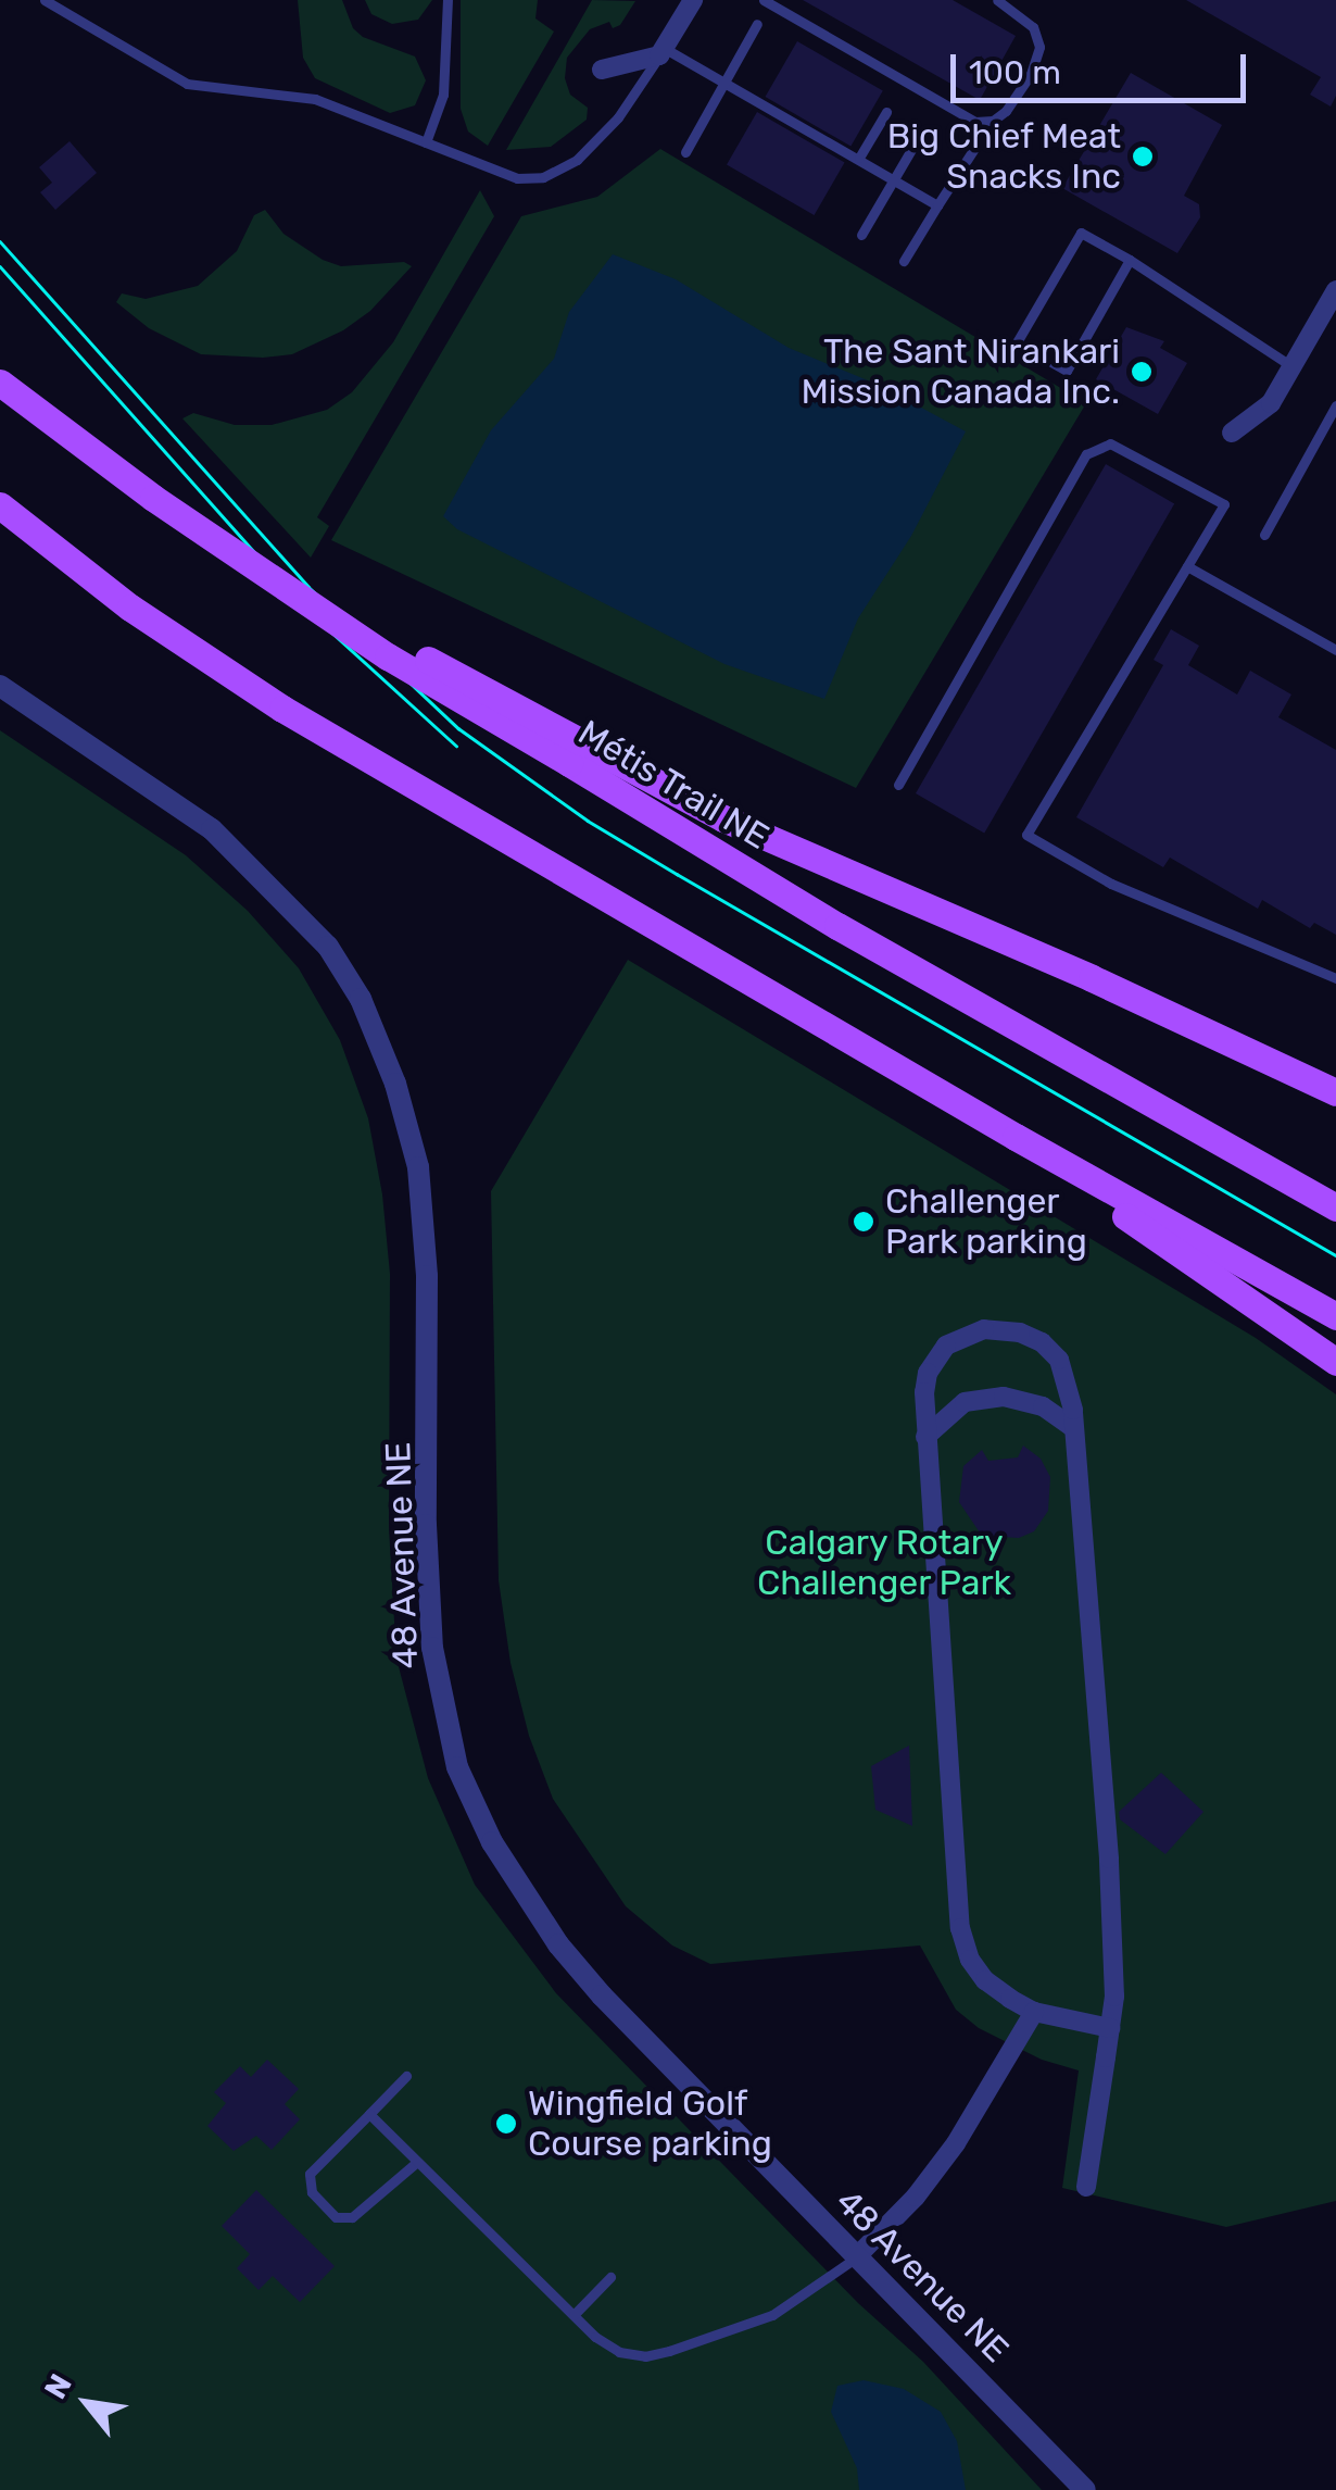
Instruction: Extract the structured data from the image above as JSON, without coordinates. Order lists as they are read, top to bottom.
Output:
{
  "streets": {
    "main road": ["Métis Trail NE"],
    "street": ["48 Avenue NE"]
  },
  "parks": ["Calgary Rotary Challenger Park"],
  "places": [
    "Big Chief Meat Snacks Inc",
    "The Sant Nirankari Mission Canada Inc.",
    "Challenger Park parking",
    "Wingfield Golf Course parking"
  ],
  "scale_bar": "100 m",
  "north": "top left"
}
